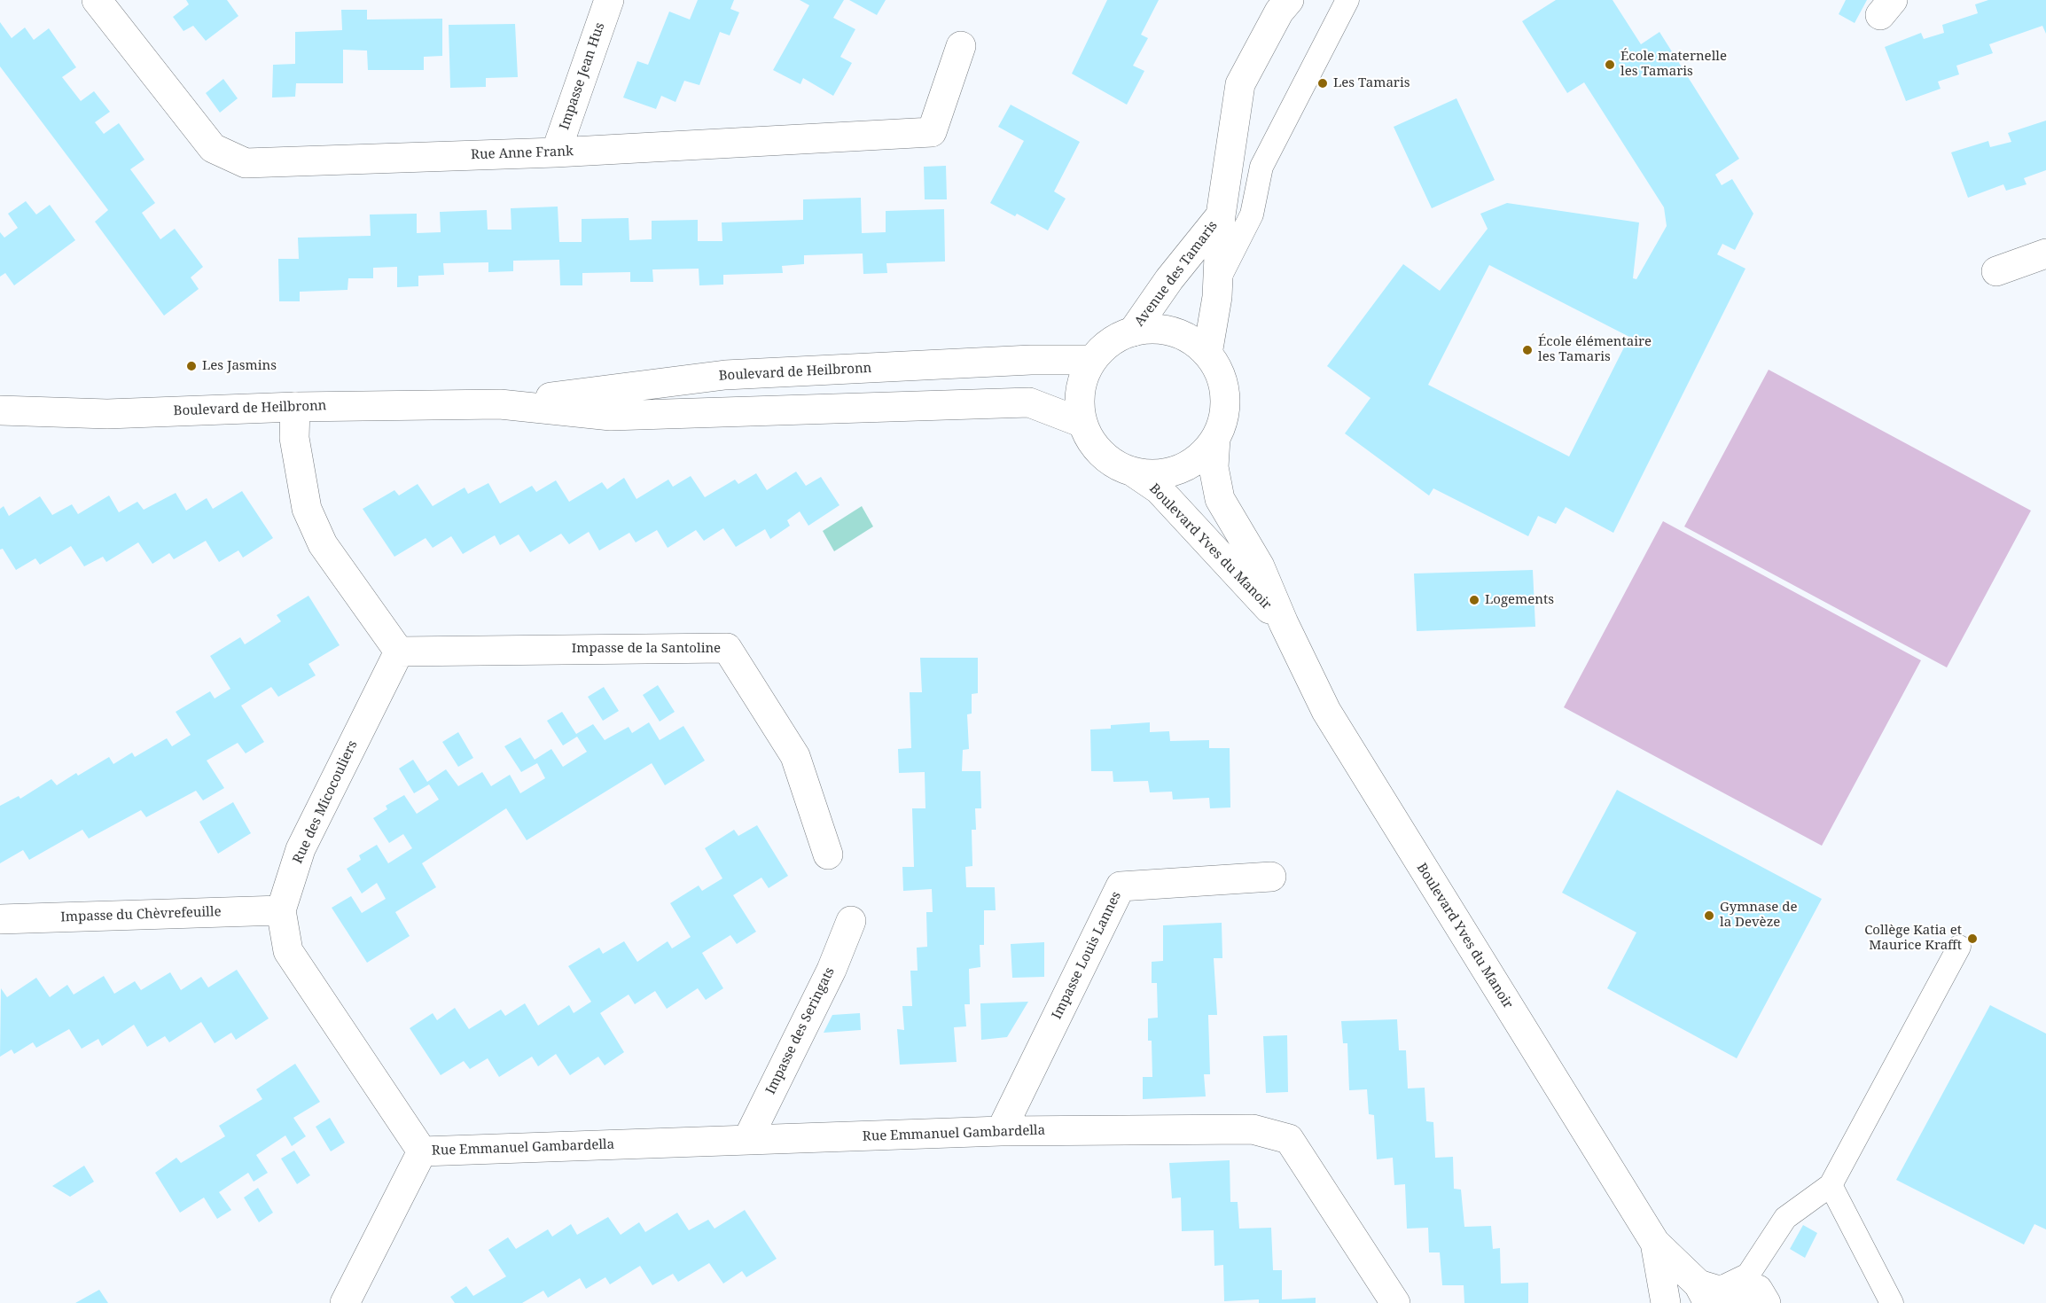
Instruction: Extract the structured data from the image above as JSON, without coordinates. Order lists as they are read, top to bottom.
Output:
{
  "streets": {
    "street": [
      "Impasse Jean Hus",
      "Rue Anne Frank",
      "Avenue des Tamaris",
      "Boulevard de Heilbronn",
      "Boulevard Yves du Manoir",
      "Impasse de la Santoline",
      "Rue des Micocouliers",
      "Impasse du Chèvrefeuille",
      "Impasse Louis Lannes",
      "Impasse des Seringats",
      "Rue Emmanuel Gambardella"
    ]
  },
  "crossings": [
    ["Impasse Jean Hus", "Rue Anne Frank"],
    ["Avenue des Tamaris", "Boulevard de Heilbronn"],
    ["Avenue des Tamaris", "Boulevard Yves du Manoir"],
    ["Boulevard de Heilbronn", "Boulevard Yves du Manoir"],
    ["Impasse de la Santoline", "Rue des Micocouliers"],
    ["Rue des Micocouliers", "Impasse du Chèvrefeuille"],
    ["Rue des Micocouliers", "Rue Emmanuel Gambardella"],
    ["Impasse Louis Lannes", "Rue Emmanuel Gambardella"],
    ["Impasse des Seringats", "Rue Emmanuel Gambardella"]
  ],
  "places": [
    "École maternelle les Tamaris",
    "Les Tamaris",
    "École élémentaire les Tamaris",
    "Les Jasmins",
    "Logements",
    "Gymnase de la Devèze",
    "Collège Katia et Maurice Krafft"
  ]
}
